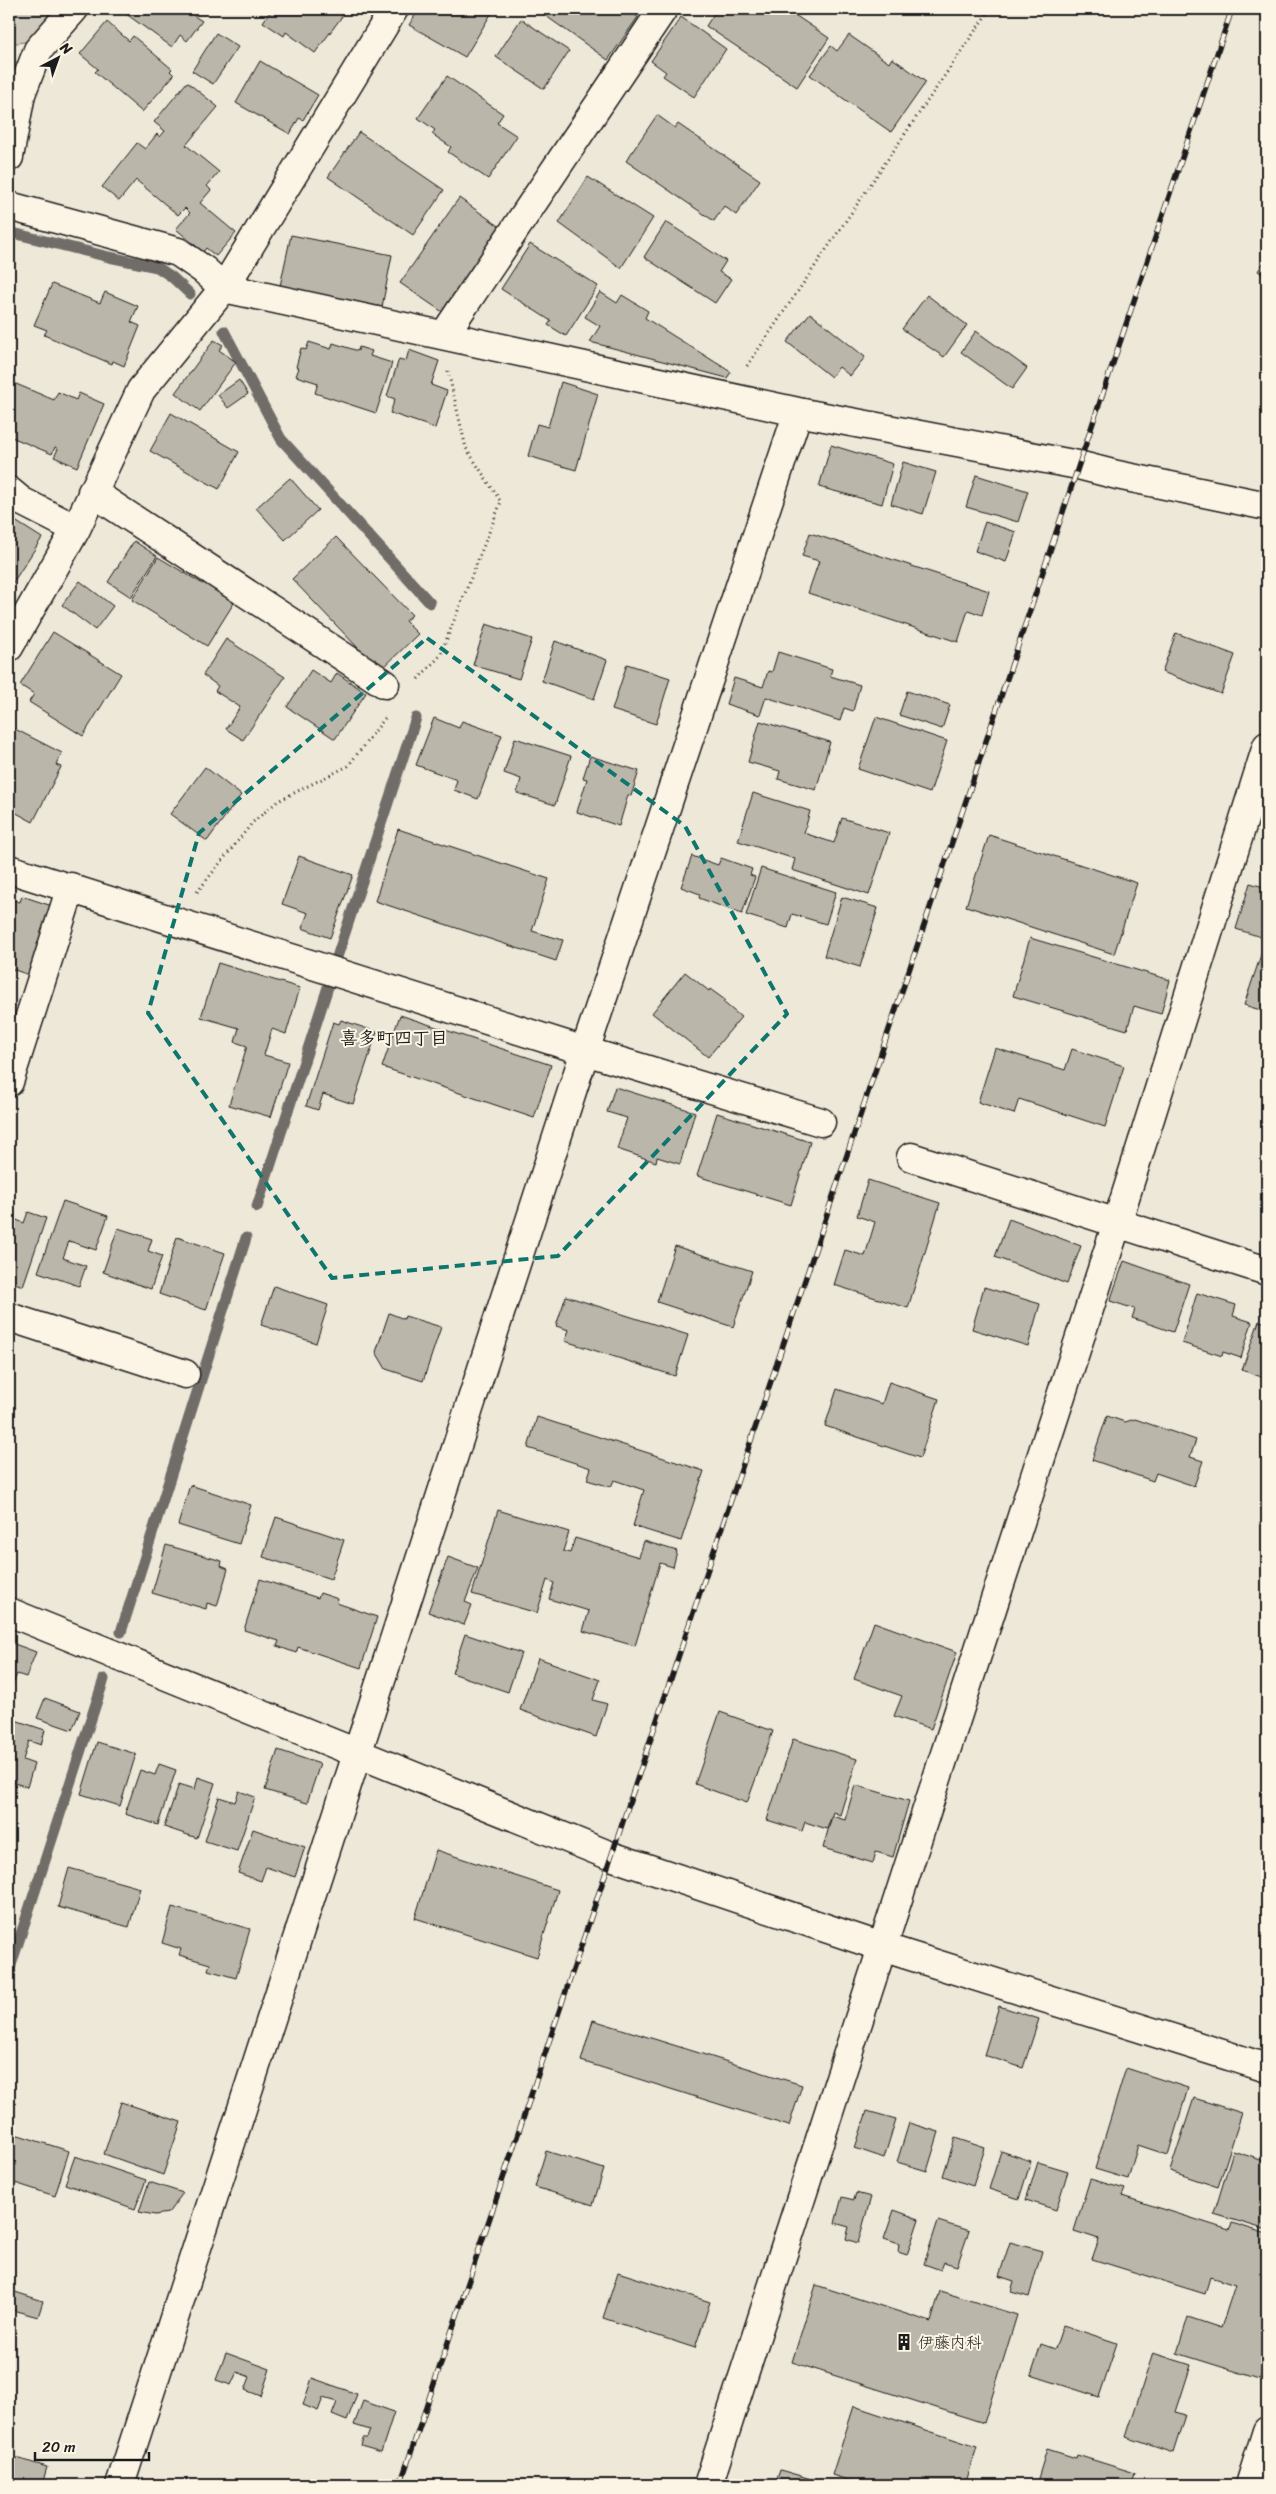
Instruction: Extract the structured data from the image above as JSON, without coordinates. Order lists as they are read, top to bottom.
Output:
{
  "districts": ["喜多町四丁目"],
  "places": {
    "building": ["伊藤内科"]
  },
  "scale_bar": "20 m",
  "north": "top right"
}
